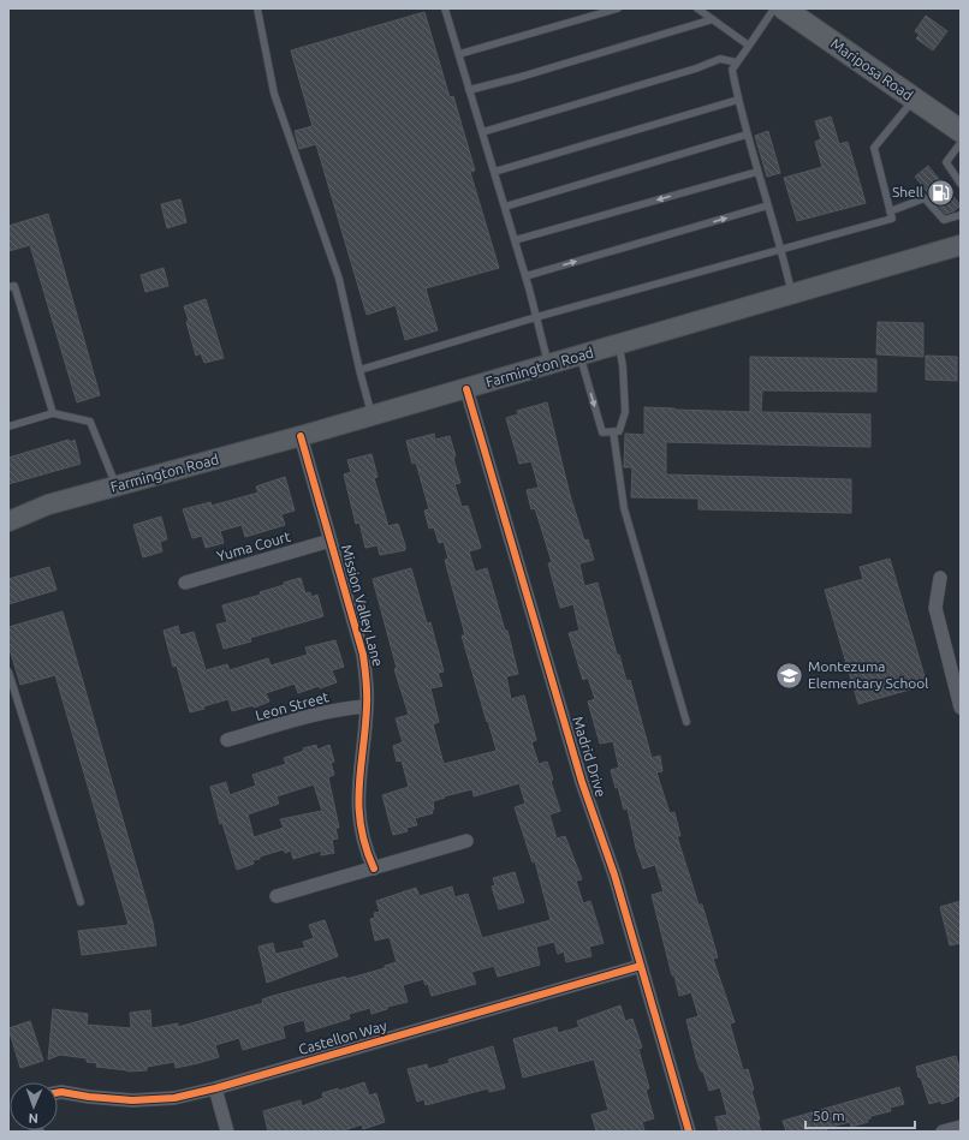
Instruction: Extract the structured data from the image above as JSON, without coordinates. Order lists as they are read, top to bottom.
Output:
{
  "streets": {
    "main road": ["Mariposa Road", "Farmington Road"],
    "street": [
      "Yuma Court",
      "Mission Valley Lane",
      "Leon Street",
      "Madrid Drive",
      "Castellon Way"
    ]
  },
  "crossings": [
    ["Farmington Road", "Mission Valley Lane"],
    ["Farmington Road", "Madrid Drive"],
    ["Yuma Court", "Mission Valley Lane"],
    ["Mission Valley Lane", "Leon Street"],
    ["Madrid Drive", "Castellon Way"]
  ],
  "places": {
    "fuel station": ["Shell"],
    "school or university": ["Montezuma Elementary School"]
  },
  "scale_bar": "50 m",
  "north": "bottom"
}
